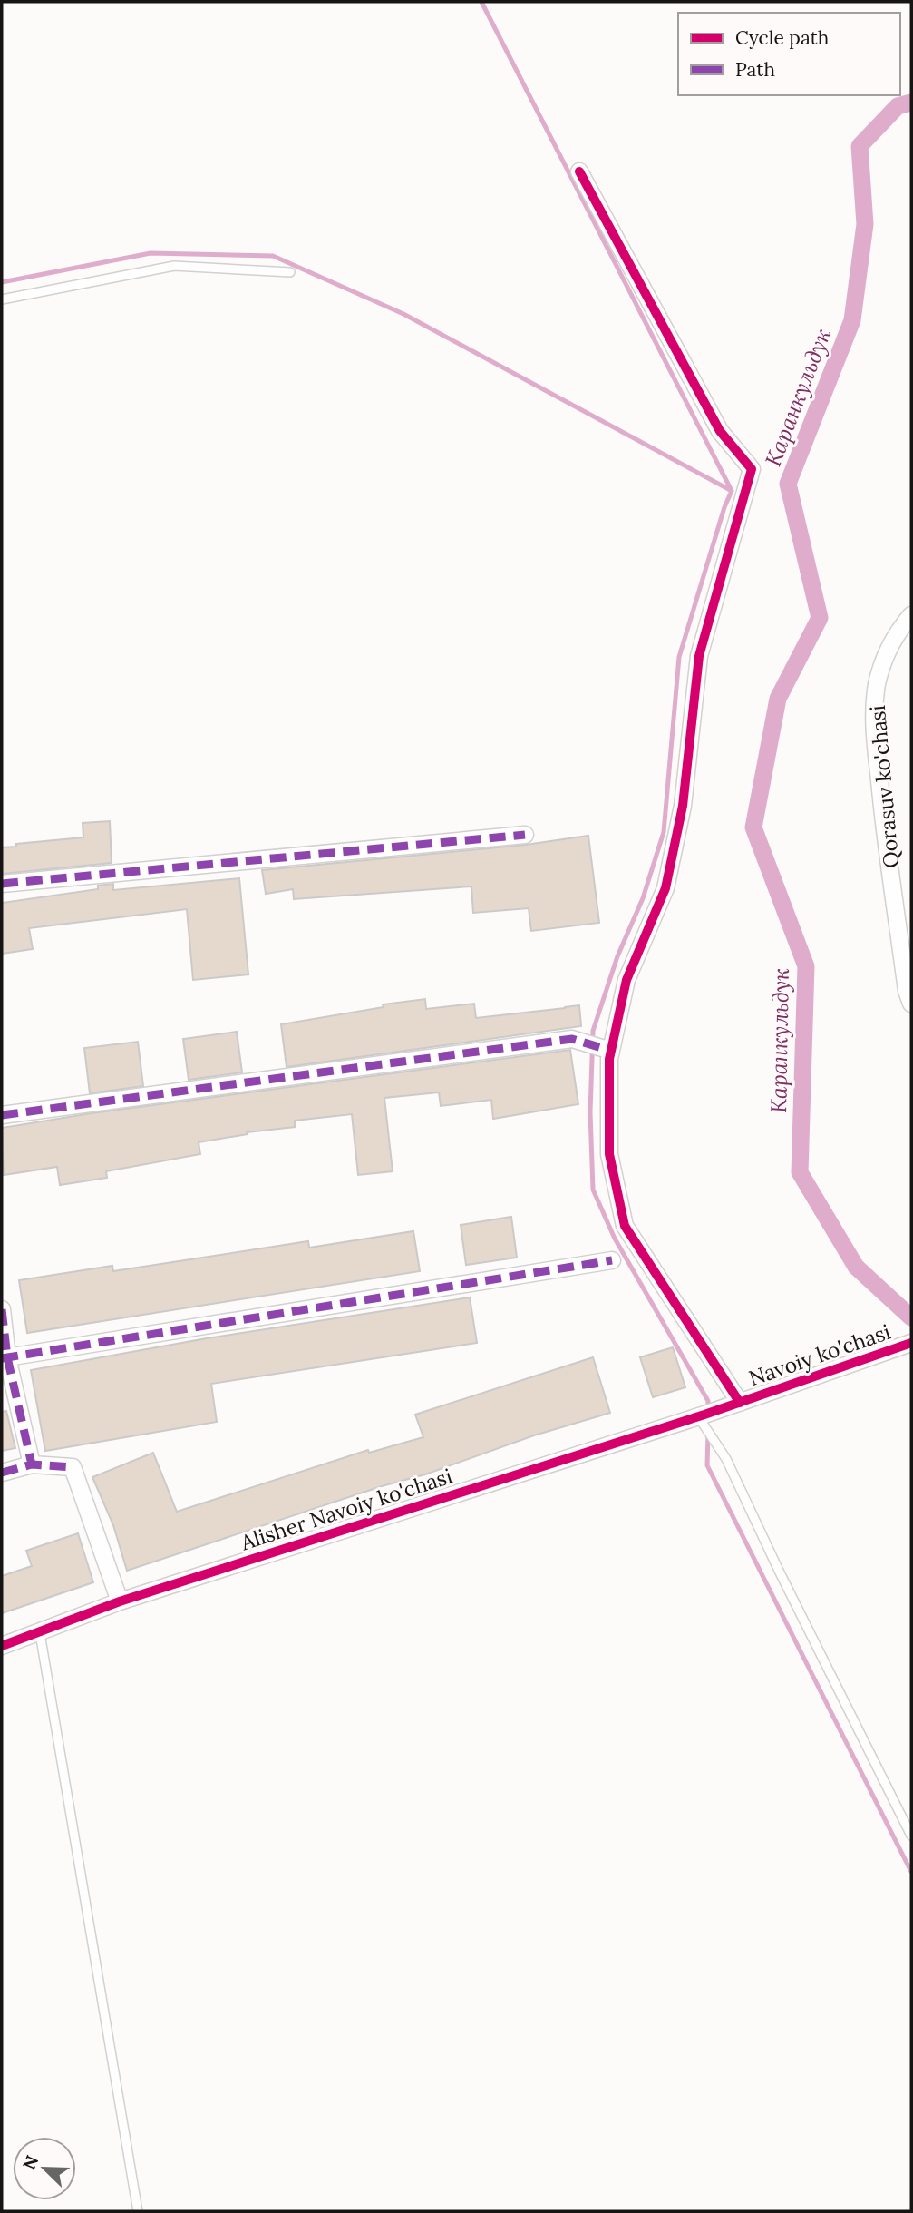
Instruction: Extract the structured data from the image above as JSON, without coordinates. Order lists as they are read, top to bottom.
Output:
{
  "streets": {
    "street": ["Qorasuv ko'chasi", "Navoiy ko'chasi", "Alisher Navoiy ko'chasi"]
  },
  "crossings": [
    ["Navoiy ko'chasi", "Alisher Navoiy ko'chasi"]
  ],
  "water": ["Каранкульдук"],
  "legend": ["Cycle path", "Path"],
  "north": "top left"
}
